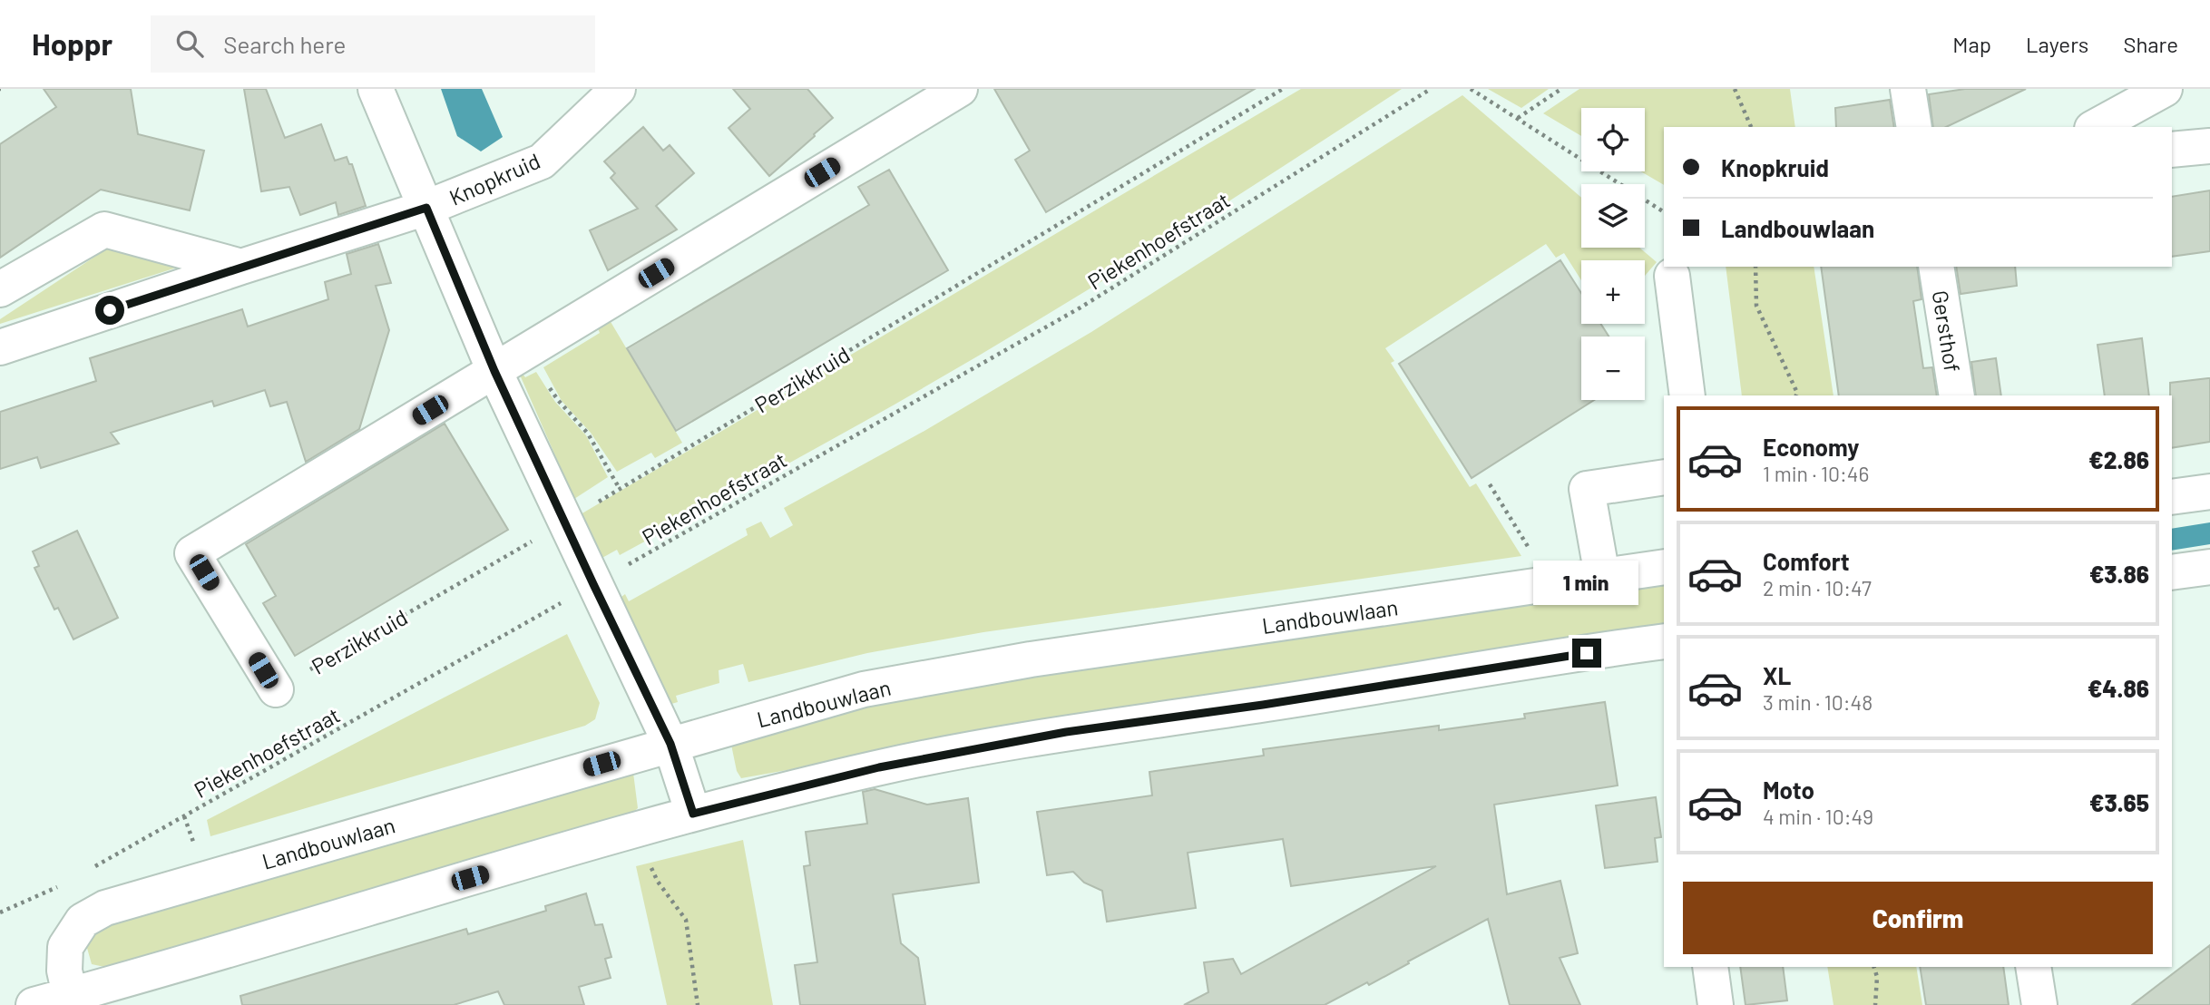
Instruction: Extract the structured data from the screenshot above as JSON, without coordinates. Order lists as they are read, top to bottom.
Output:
{
  "streets": {
    "street": ["Knopkruid", "Gersthof", "Landbouwlaan"],
    "path": ["Piekenhoefstraat", "Perzikkruid"]
  },
  "page": {
    "header": "Hoppr",
    "search": "Search here",
    "nav": ["Map", "Layers", "Share"],
    "map_buttons": ["+", "−"],
    "banner": ["Knopkruid", "Landbouwlaan"],
    "list": [
      {
        "name": "Economy",
        "note": "1 min · 10:46",
        "value": "€2.86"
      },
      {
        "name": "Comfort",
        "note": "2 min · 10:47",
        "value": "€3.86"
      },
      {
        "name": "XL",
        "note": "3 min · 10:48",
        "value": "€4.86"
      },
      {
        "name": "Moto",
        "note": "4 min · 10:49",
        "value": "€3.65"
      }
    ],
    "bubble": "1 min",
    "buttons": "Confirm"
  }
}
